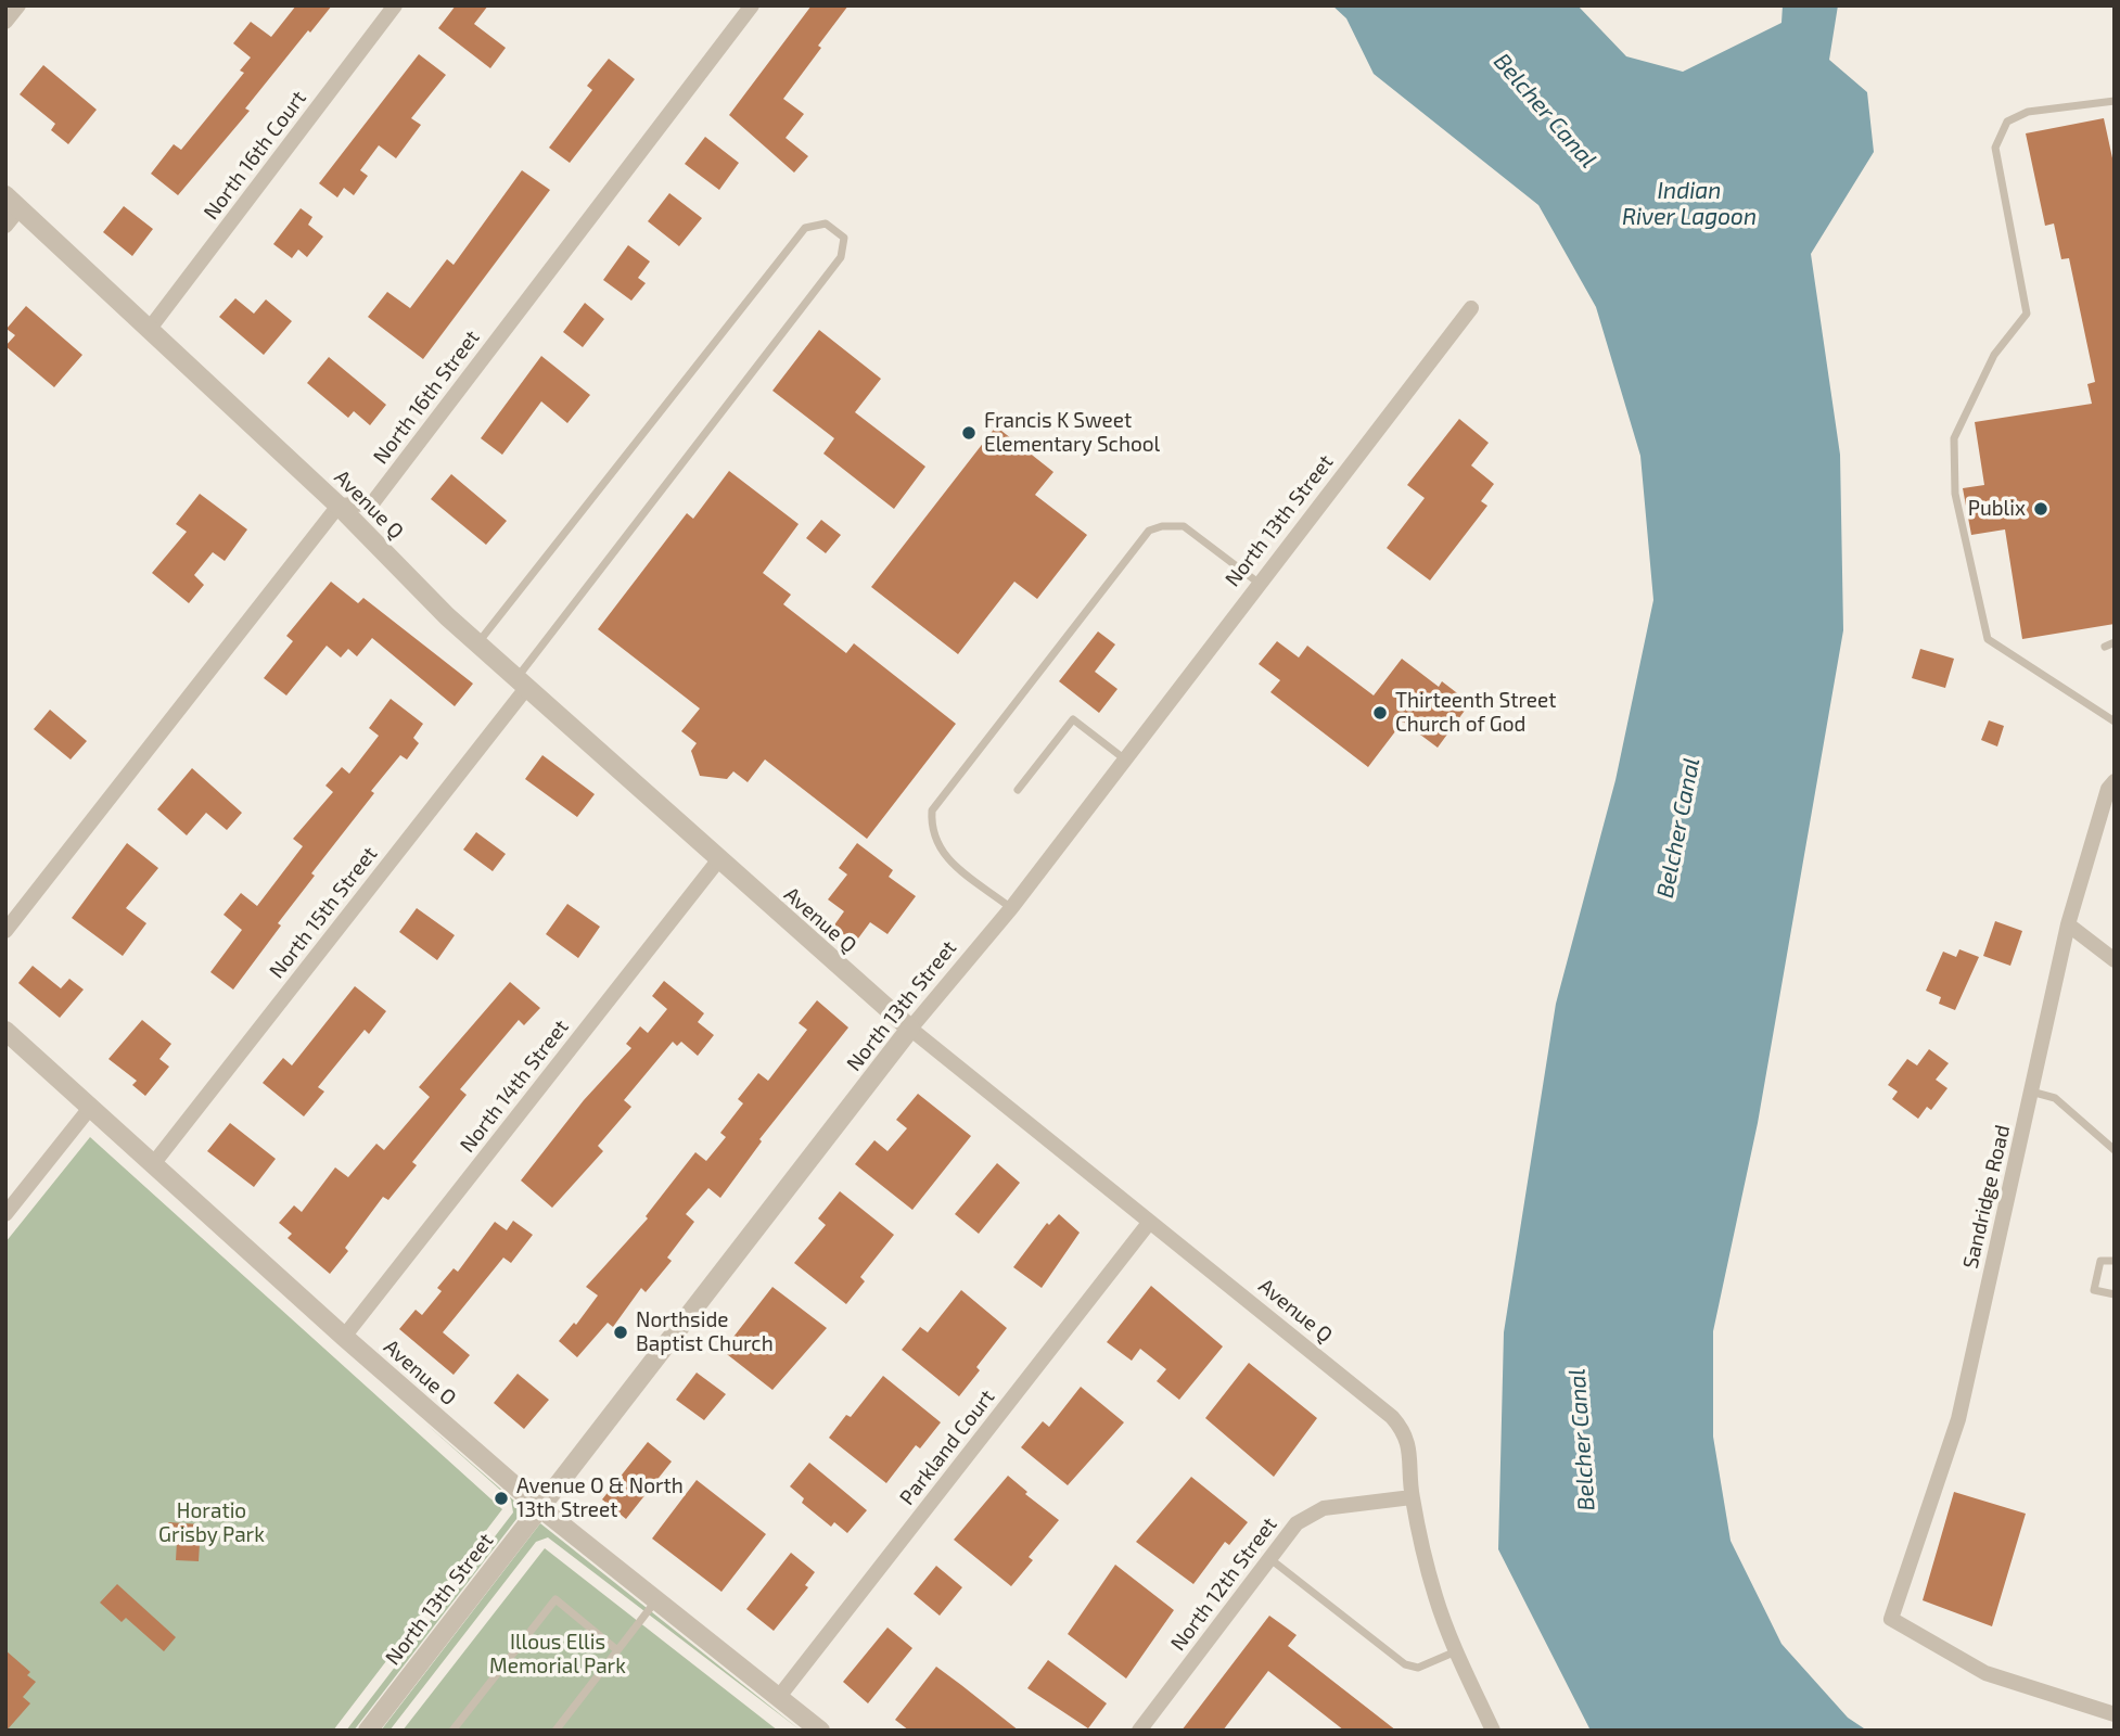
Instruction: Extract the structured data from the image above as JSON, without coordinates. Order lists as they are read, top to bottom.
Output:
{
  "streets": {
    "street": [
      "North 16th Court",
      "North 16th Street",
      "Avenue Q",
      "North 13th Street",
      "North 15th Street",
      "North 14th Street",
      "Sandridge Road",
      "Avenue O",
      "Parkland Court",
      "North 12th Street"
    ]
  },
  "crossings": [
    ["North 16th Court", "Avenue Q"],
    ["North 16th Street", "Avenue Q"],
    ["Avenue Q", "North 13th Street"],
    ["Avenue Q", "North 15th Street"],
    ["Avenue Q", "North 14th Street"],
    ["Avenue Q", "Parkland Court"],
    ["Avenue Q", "North 12th Street"],
    ["North 13th Street", "Avenue O"],
    ["North 15th Street", "Avenue O"],
    ["North 14th Street", "Avenue O"],
    ["Avenue O", "Parkland Court"]
  ],
  "water": ["Belcher Canal", "Indian River Lagoon"],
  "parks": ["Horatio Grisby Park", "Illous Ellis Memorial Park"],
  "places": [
    "Francis K Sweet Elementary School",
    "Publix",
    "Thirteenth Street Church of God",
    "Northside Baptist Church",
    "Avenue O & North 13th Street"
  ]
}
